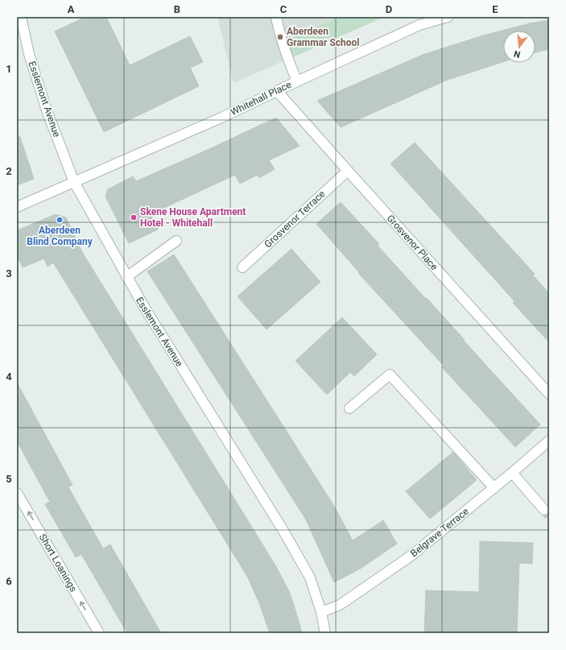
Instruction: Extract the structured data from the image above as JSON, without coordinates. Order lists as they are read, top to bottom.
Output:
{
  "streets": {
    "street": [
      "Whitehall Place",
      "Esslemont Avenue",
      "Grosvenor Terrace",
      "Grosvenor Place",
      "Belgrave Terrace",
      "Short Loanings"
    ]
  },
  "crossings": [
    ["Whitehall Place", "Esslemont Avenue"],
    ["Whitehall Place", "Grosvenor Place"],
    ["Esslemont Avenue", "Belgrave Terrace"],
    ["Grosvenor Terrace", "Grosvenor Place"]
  ],
  "one_way": ["Short Loanings"],
  "places": ["Aberdeen Grammar School", "Skene House Apartment Hotel - Whitehall", "Aberdeen Blind Company"],
  "north": "bottom",
  "grid": {
    "columns": [
      "A",
      "B",
      "C",
      "D",
      "E"
    ],
    "rows": [
      "1",
      "2",
      "3",
      "4",
      "5",
      "6"
    ]
  }
}
